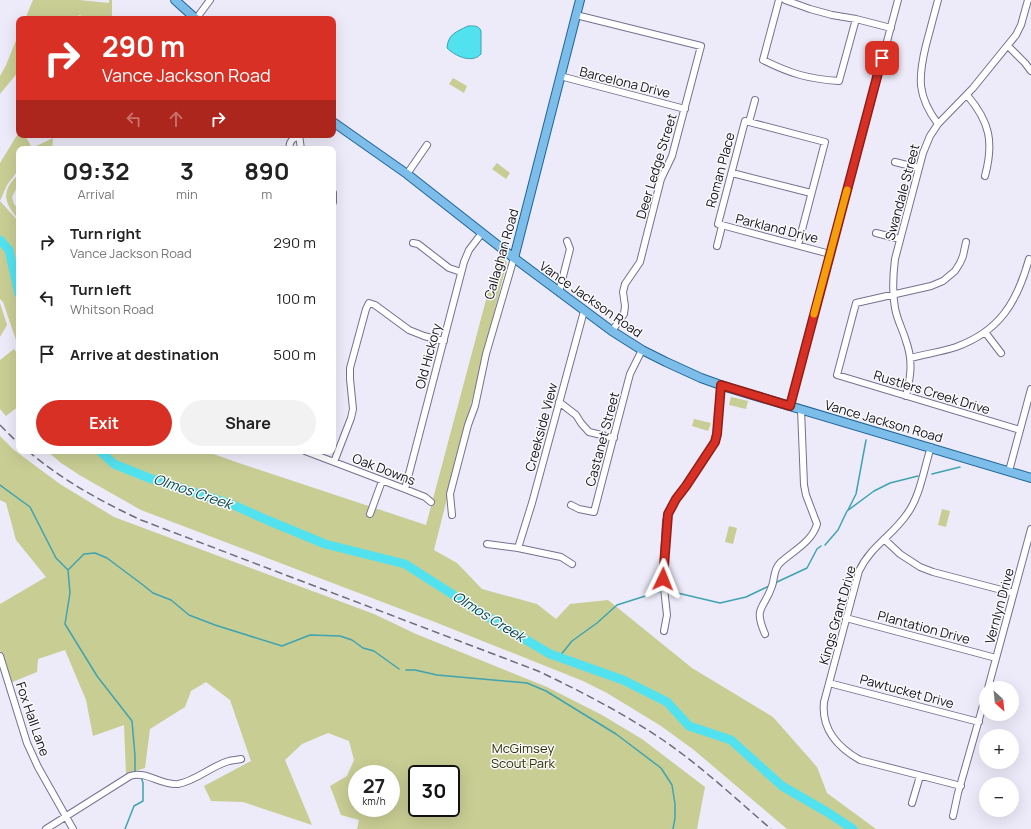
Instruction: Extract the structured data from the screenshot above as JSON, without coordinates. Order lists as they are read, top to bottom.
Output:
{
  "streets": {
    "main road": ["Callaghan Road", "Vance Jackson Road"],
    "street": [
      "Barcelona Drive",
      "Deer Ledge Street",
      "Roman Place",
      "Swandale Street",
      "Parkland Drive",
      "Old Hickory",
      "Rustlers Creek Drive",
      "Creekside View",
      "Castanet Street",
      "Oak Downs",
      "Vernlyn Drive",
      "Kings Grant Drive",
      "Plantation Drive",
      "Pawtucket Drive",
      "Fox Hall Lane"
    ]
  },
  "crossings": [
    ["Barcelona Drive", "Deer Ledge Street"],
    ["Barcelona Drive", "Callaghan Road"],
    ["Deer Ledge Street", "Callaghan Road"],
    ["Deer Ledge Street", "Vance Jackson Road"],
    ["Roman Place", "Parkland Drive"],
    ["Swandale Street", "Rustlers Creek Drive"],
    ["Callaghan Road", "Vance Jackson Road"],
    ["Vance Jackson Road", "Old Hickory"],
    ["Vance Jackson Road", "Creekside View"],
    ["Vance Jackson Road", "Castanet Street"],
    ["Vance Jackson Road", "Kings Grant Drive"],
    ["Old Hickory", "Oak Downs"],
    ["Vernlyn Drive", "Plantation Drive"],
    ["Kings Grant Drive", "Plantation Drive"],
    ["Kings Grant Drive", "Pawtucket Drive"]
  ],
  "water": ["Olmos Creek"],
  "parks": ["McGimsey Scout Park"],
  "north": "bottom right",
  "page": {
    "turn": ["290 m", "Vance Jackson Road"],
    "eta": [
      "09:32",
      "Arrival",
      "3",
      "min",
      "890",
      "m"
    ],
    "list": [
      {
        "name": "Turn right",
        "note": "Vance Jackson Road",
        "value": "290 m"
      },
      {
        "name": "Turn left",
        "note": "Whitson Road",
        "value": "100 m"
      },
      {
        "name": "Arrive at destination",
        "value": "500 m"
      }
    ],
    "buttons": ["Exit", "Share"],
    "map_buttons": ["+", "−"],
    "speed": "27 km/h",
    "limit": "30"
  }
}
